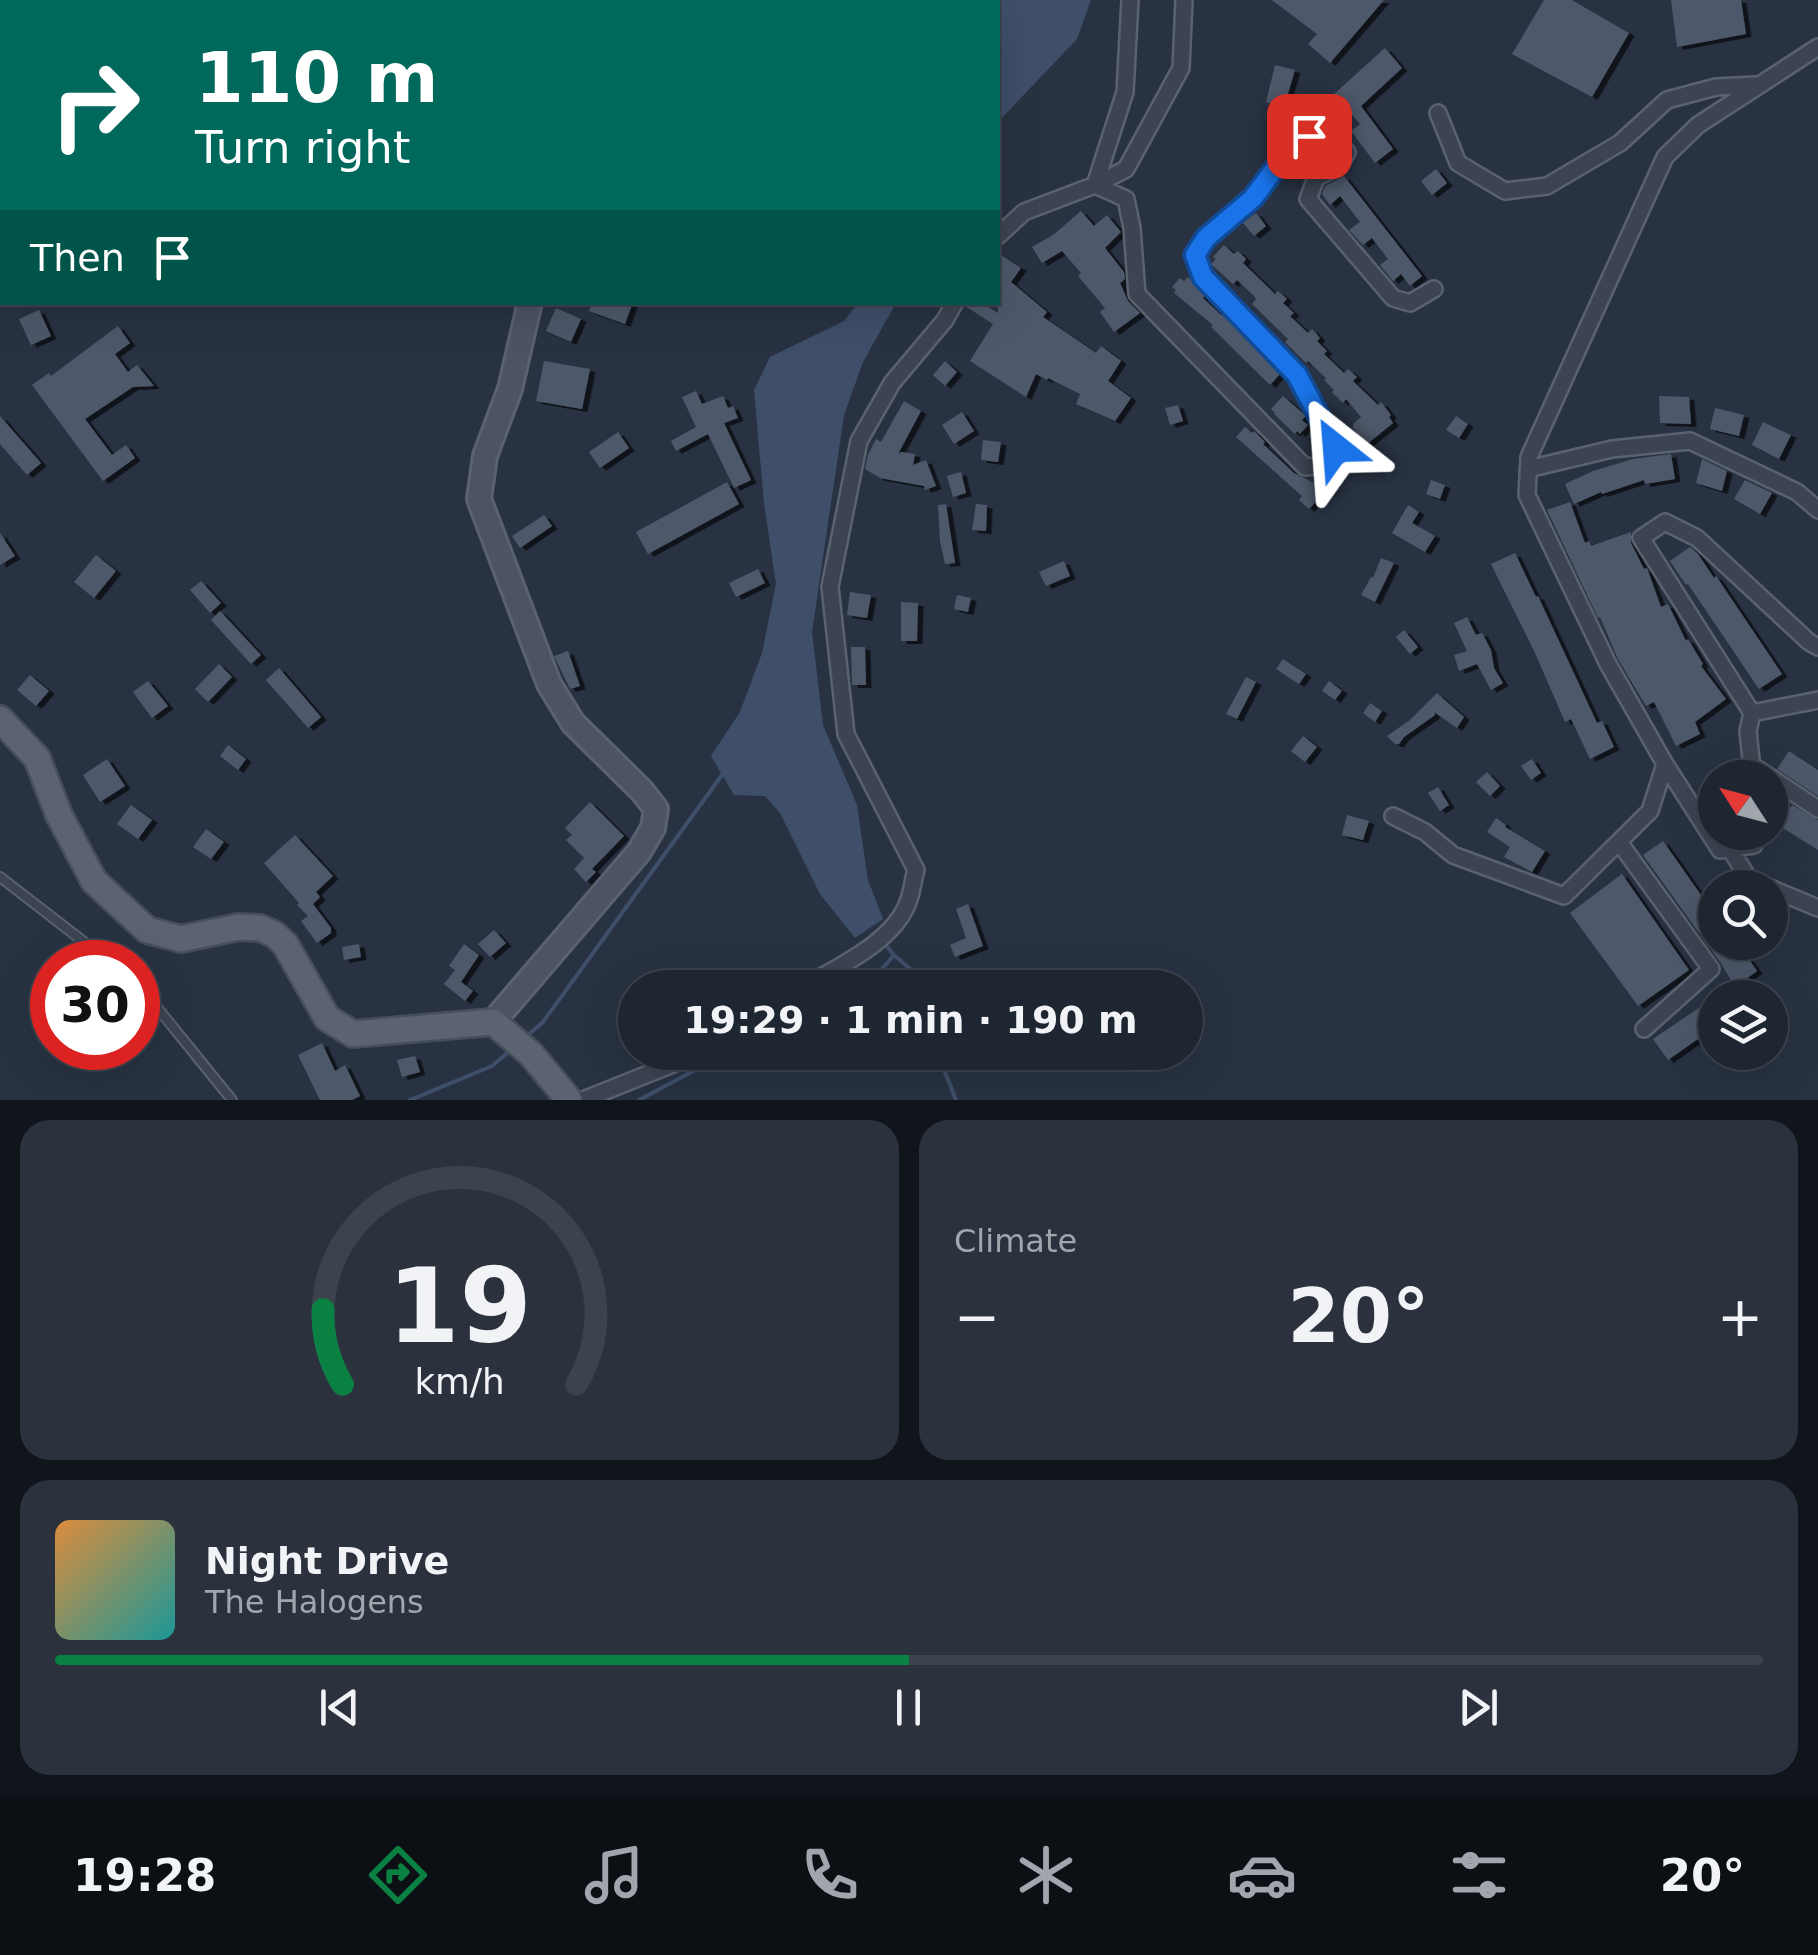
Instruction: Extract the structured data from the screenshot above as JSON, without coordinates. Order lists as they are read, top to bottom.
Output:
{
  "north": "top left",
  "page": {
    "turn": ["110 m", "Turn right"],
    "then": "Then",
    "limit": "30",
    "trip": "19:29 · 1 min · 190 m",
    "tile": "Climate",
    "heat": ["−", "20°", "+"],
    "song": ["Night Drive", "The Halogens"],
    "tabs": ["19:28", "20°"],
    "gauge": ["19", "km/h"]
  }
}
